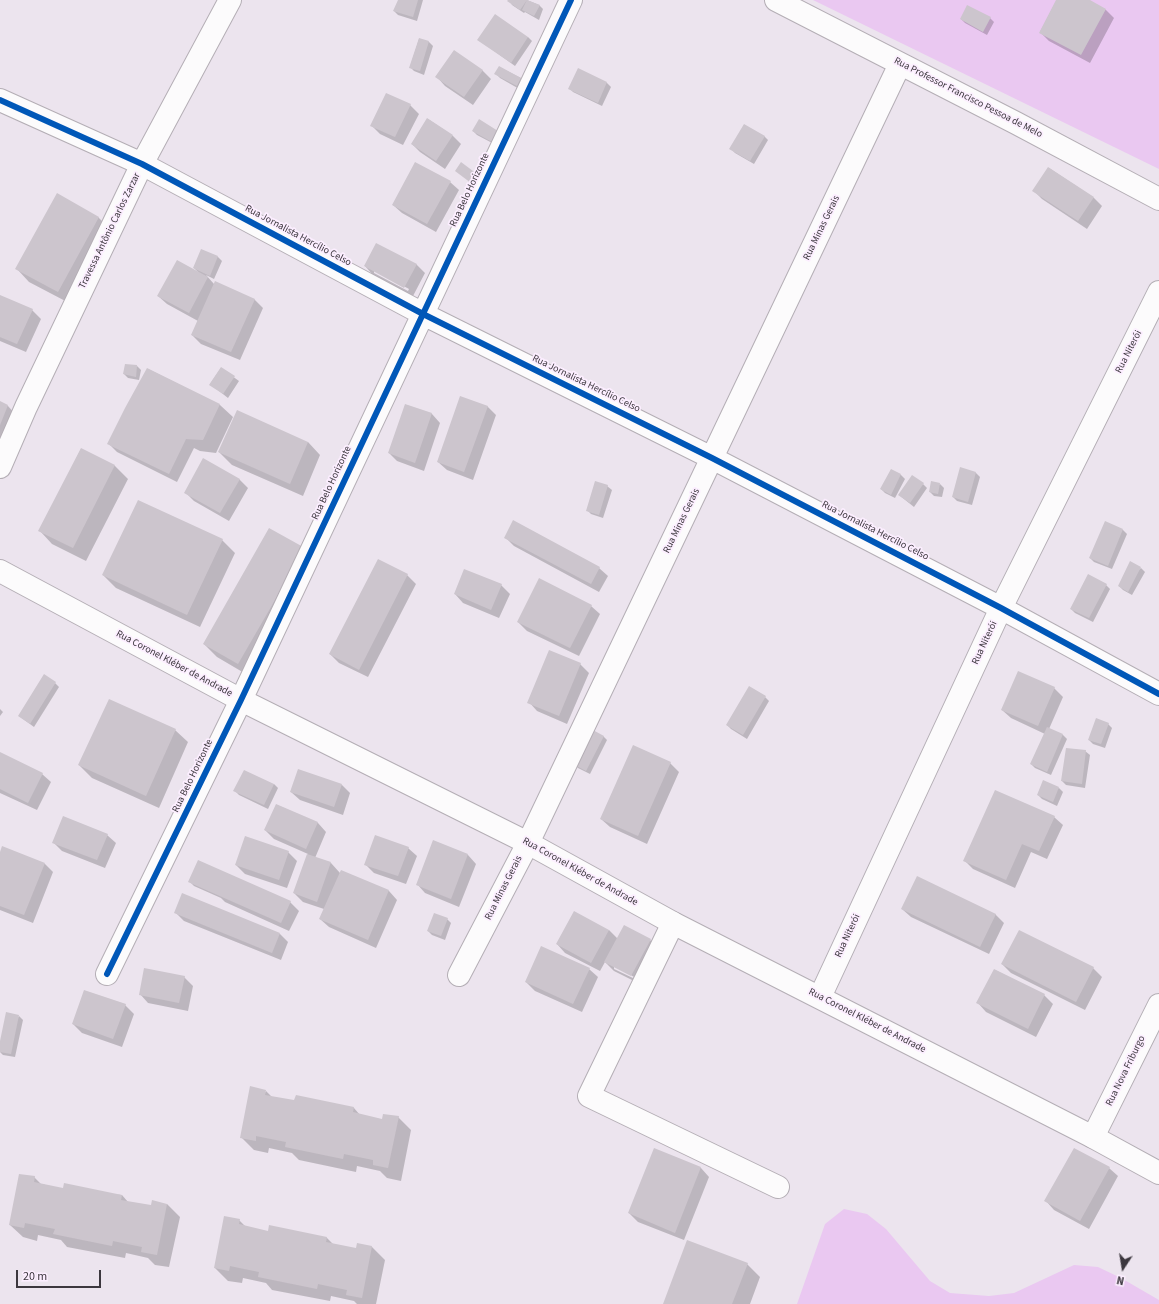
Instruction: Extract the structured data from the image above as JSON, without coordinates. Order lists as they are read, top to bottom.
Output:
{
  "streets": {
    "street": [
      "Rua Professor Francisco Pessoa de Melo",
      "Rua Belo Horizonte",
      "Rua Minas Gerais",
      "Travessa Antônio Carlos Zarzar",
      "Rua Jornalista Hercílio Celso",
      "Rua Niterói",
      "Rua Coronel Kléber de Andrade",
      "Rua Nova Friburgo"
    ]
  },
  "crossings": [
    ["Rua Professor Francisco Pessoa de Melo", "Rua Minas Gerais"],
    ["Rua Belo Horizonte", "Rua Jornalista Hercílio Celso"],
    ["Rua Belo Horizonte", "Rua Coronel Kléber de Andrade"],
    ["Rua Minas Gerais", "Rua Jornalista Hercílio Celso"],
    ["Rua Minas Gerais", "Rua Coronel Kléber de Andrade"],
    ["Travessa Antônio Carlos Zarzar", "Rua Jornalista Hercílio Celso"],
    ["Rua Jornalista Hercílio Celso", "Rua Niterói"],
    ["Rua Niterói", "Rua Coronel Kléber de Andrade"],
    ["Rua Coronel Kléber de Andrade", "Rua Nova Friburgo"]
  ],
  "scale_bar": "20 m",
  "north": "bottom"
}
